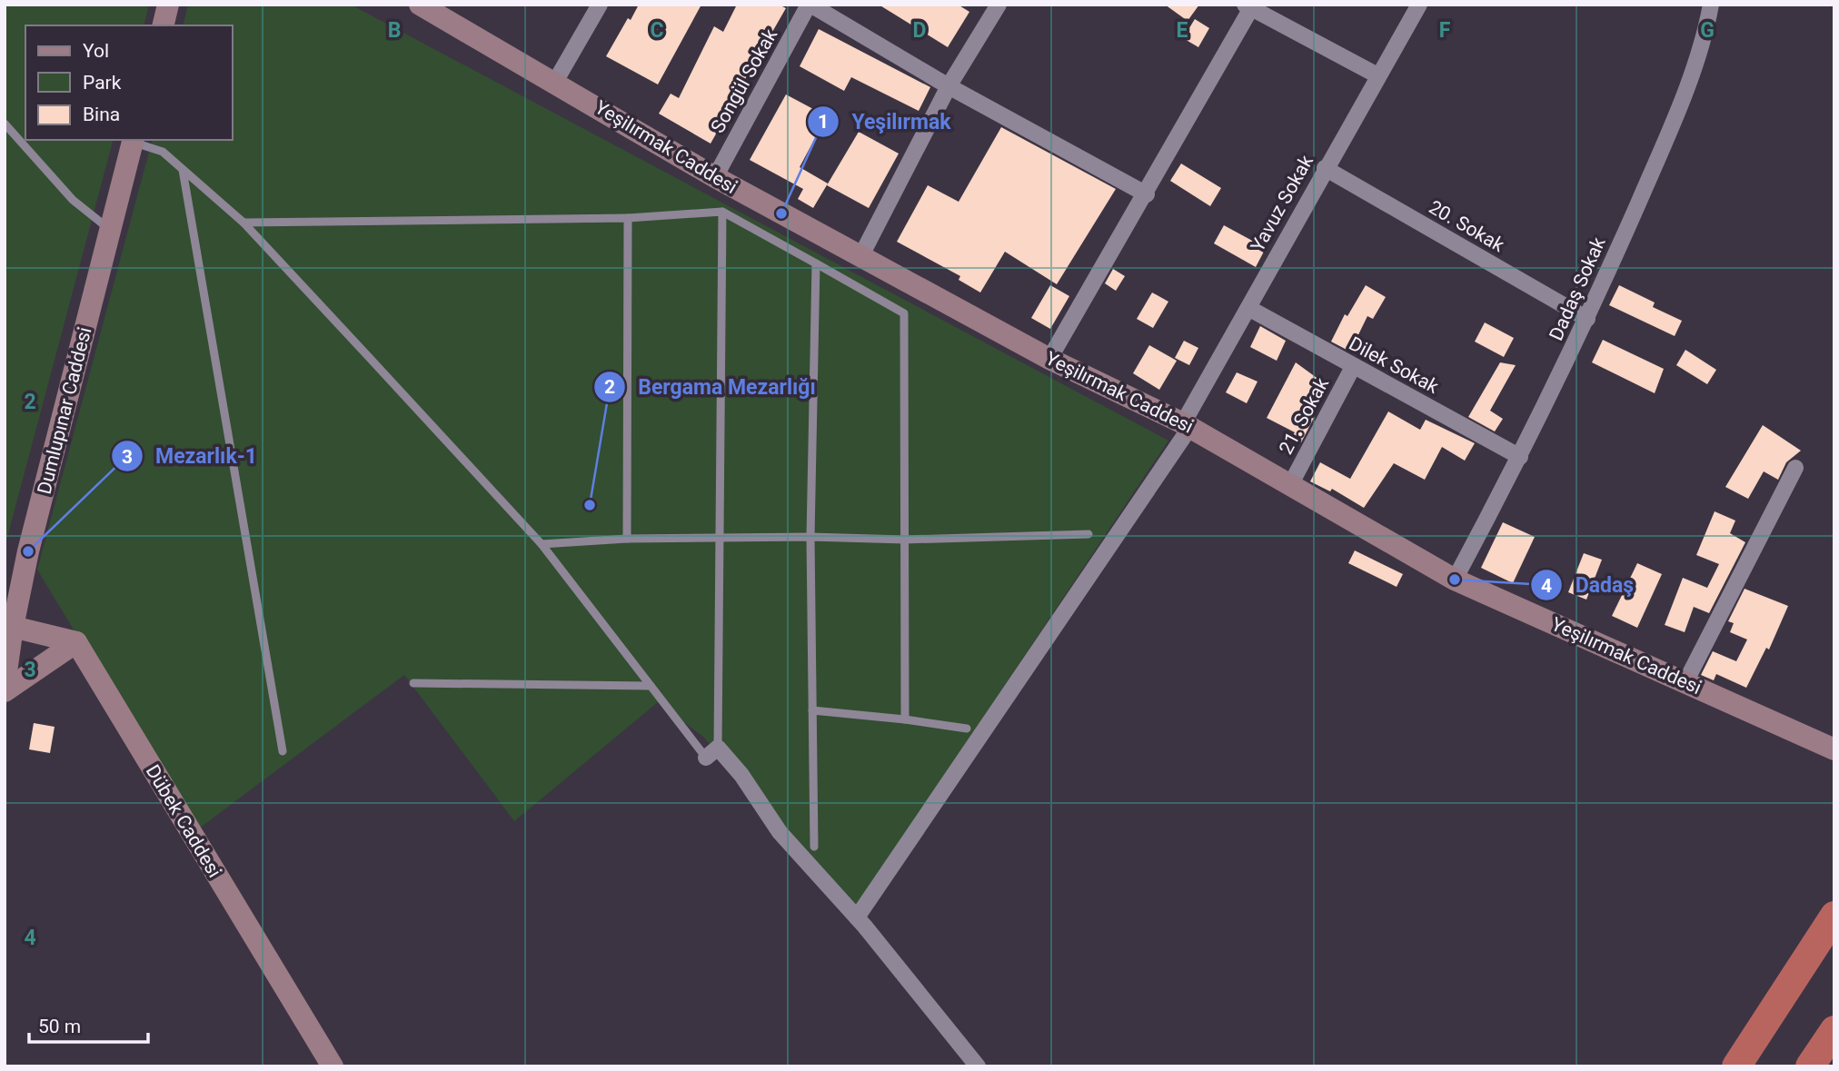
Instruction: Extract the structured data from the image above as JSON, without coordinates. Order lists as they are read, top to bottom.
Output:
{
  "streets": {
    "street": [
      "Songül Sokak",
      "Yeşilırmak Caddesi",
      "Yavuz Sokak",
      "20. Sokak",
      "Dadaş Sokak",
      "Dilek Sokak",
      "Dumlupınar Caddesi",
      "21. Sokak",
      "Dübek Caddesi"
    ]
  },
  "crossings": [
    ["Songül Sokak", "Yeşilırmak Caddesi"],
    ["Yeşilırmak Caddesi", "Yavuz Sokak"],
    ["Yeşilırmak Caddesi", "Dadaş Sokak"],
    ["Yeşilırmak Caddesi", "21. Sokak"],
    ["Yavuz Sokak", "20. Sokak"],
    ["Yavuz Sokak", "Dilek Sokak"],
    ["20. Sokak", "Dadaş Sokak"],
    ["Dadaş Sokak", "Dilek Sokak"],
    ["Dilek Sokak", "21. Sokak"]
  ],
  "places": [
    "Yeşilırmak",
    "Bergama Mezarlığı",
    "Mezarlık-1",
    "Dadaş"
  ],
  "legend": ["Yol", "Park", "Bina"],
  "scale_bar": "50 m",
  "grid": {
    "columns": [
      "B",
      "C",
      "D",
      "E",
      "F",
      "G"
    ],
    "rows": ["2", "3", "4"]
  }
}
